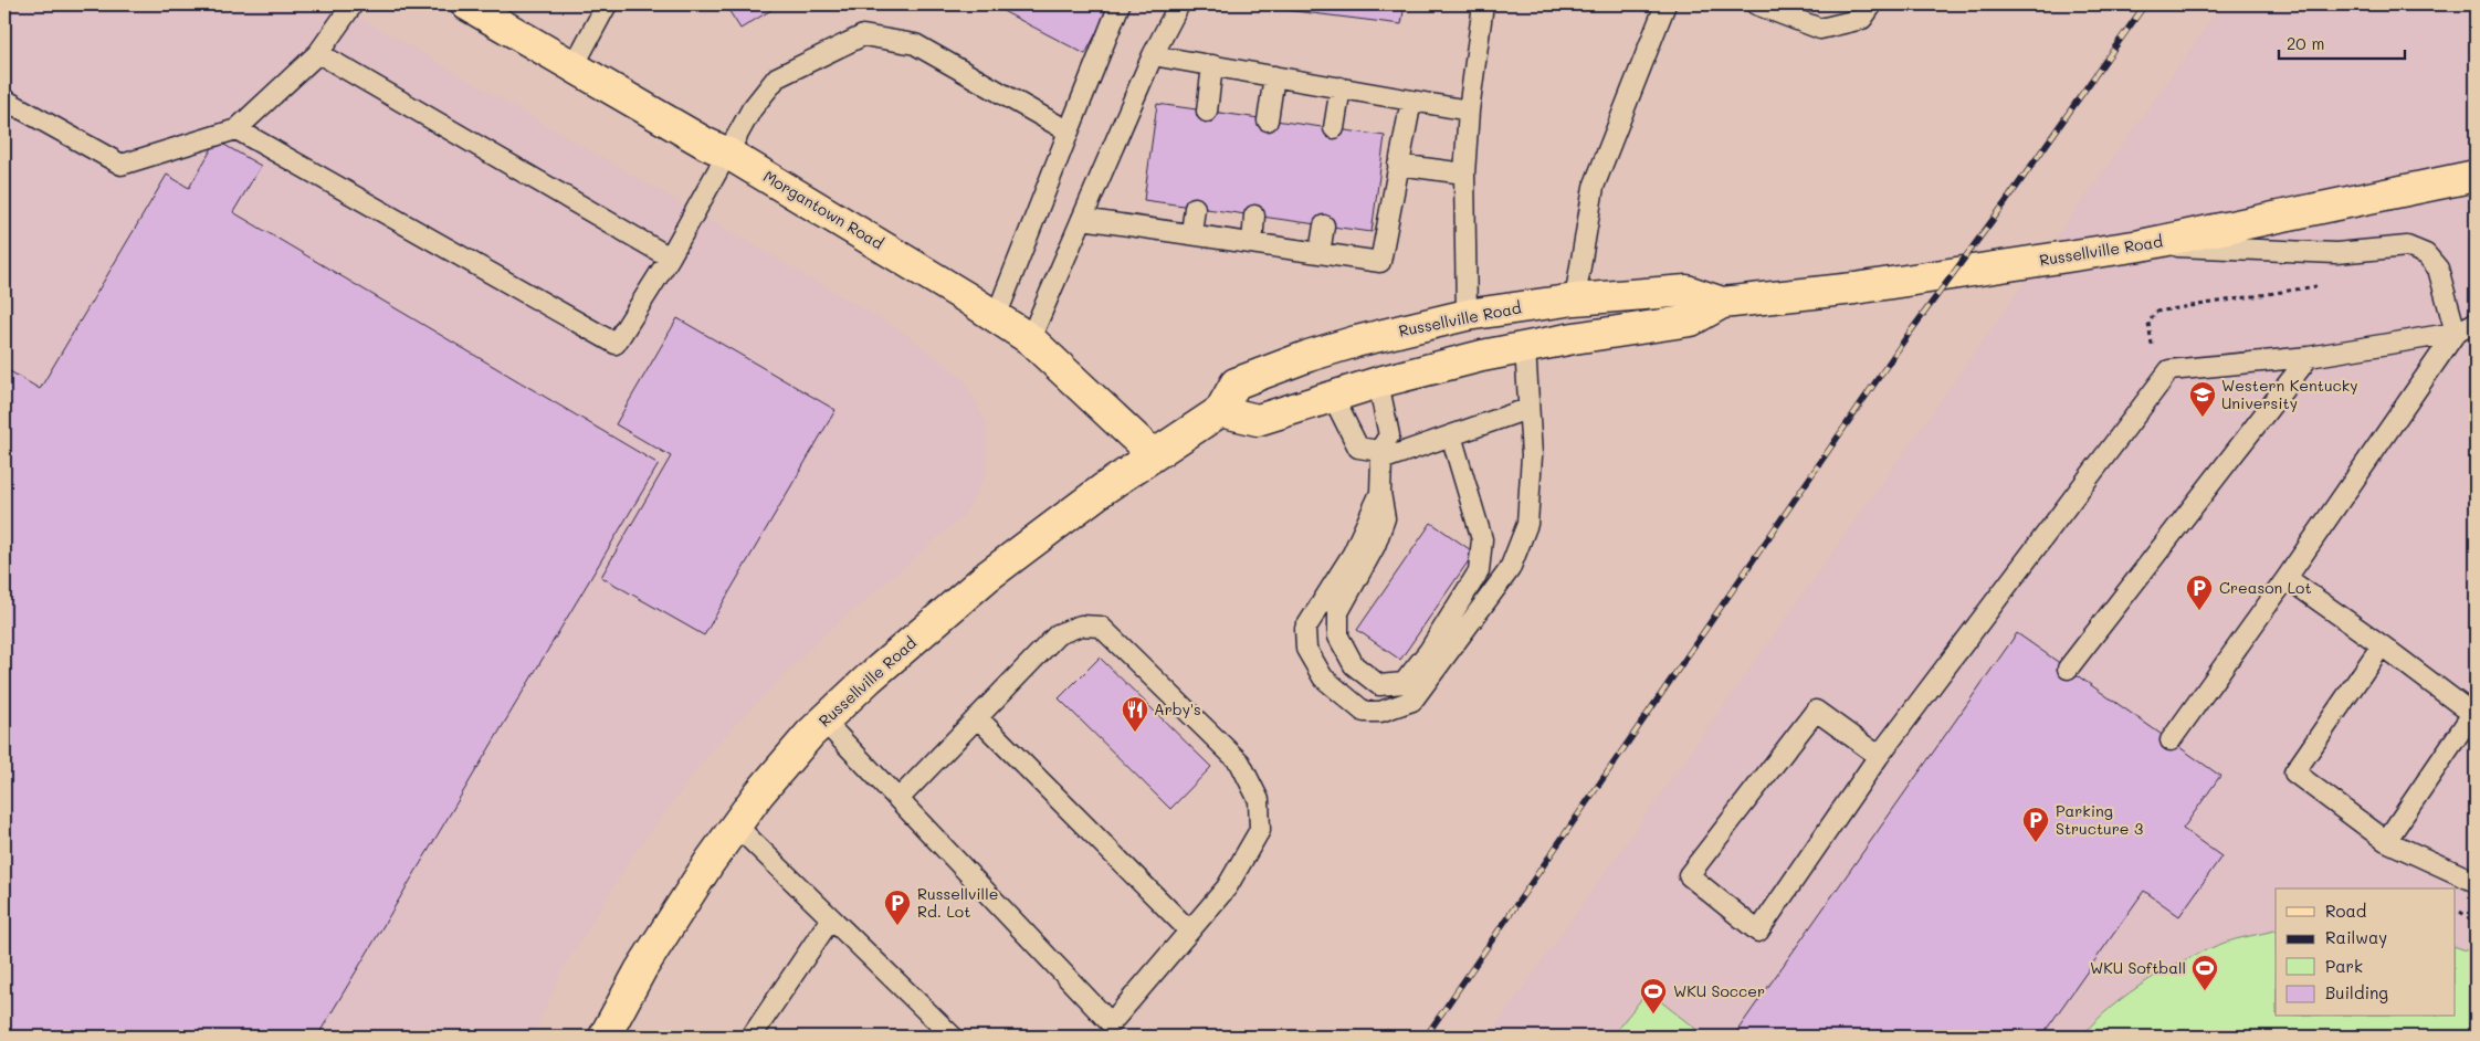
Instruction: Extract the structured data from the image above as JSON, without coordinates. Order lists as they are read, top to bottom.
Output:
{
  "streets": {
    "main road": ["Morgantown Road", "Russellville Road"]
  },
  "crossings": [
    ["Morgantown Road", "Russellville Road"]
  ],
  "places": {
    "school or university": ["Western Kentucky University"],
    "parking": ["Creason Lot", "Parking Structure 3", "Russellville Rd. Lot"],
    "restaurant": ["Arby's"],
    "sports": ["WKU Softball", "WKU Soccer"]
  },
  "legend": [
    "Road",
    "Railway",
    "Park",
    "Building"
  ],
  "scale_bar": "20 m"
}
